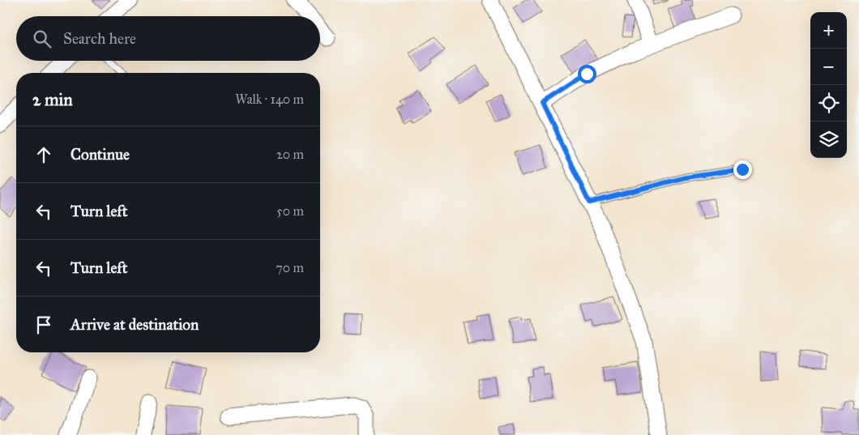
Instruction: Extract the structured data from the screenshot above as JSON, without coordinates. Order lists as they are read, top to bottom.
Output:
{
  "page": {
    "map_buttons": ["+", "−"],
    "search": "Search here",
    "heading": ["2 min", "Walk · 140 m"],
    "list": [
      ["Continue", "20 m"],
      ["Turn left", "50 m"],
      ["Turn left", "70 m"],
      "Arrive at destination"
    ]
  }
}
